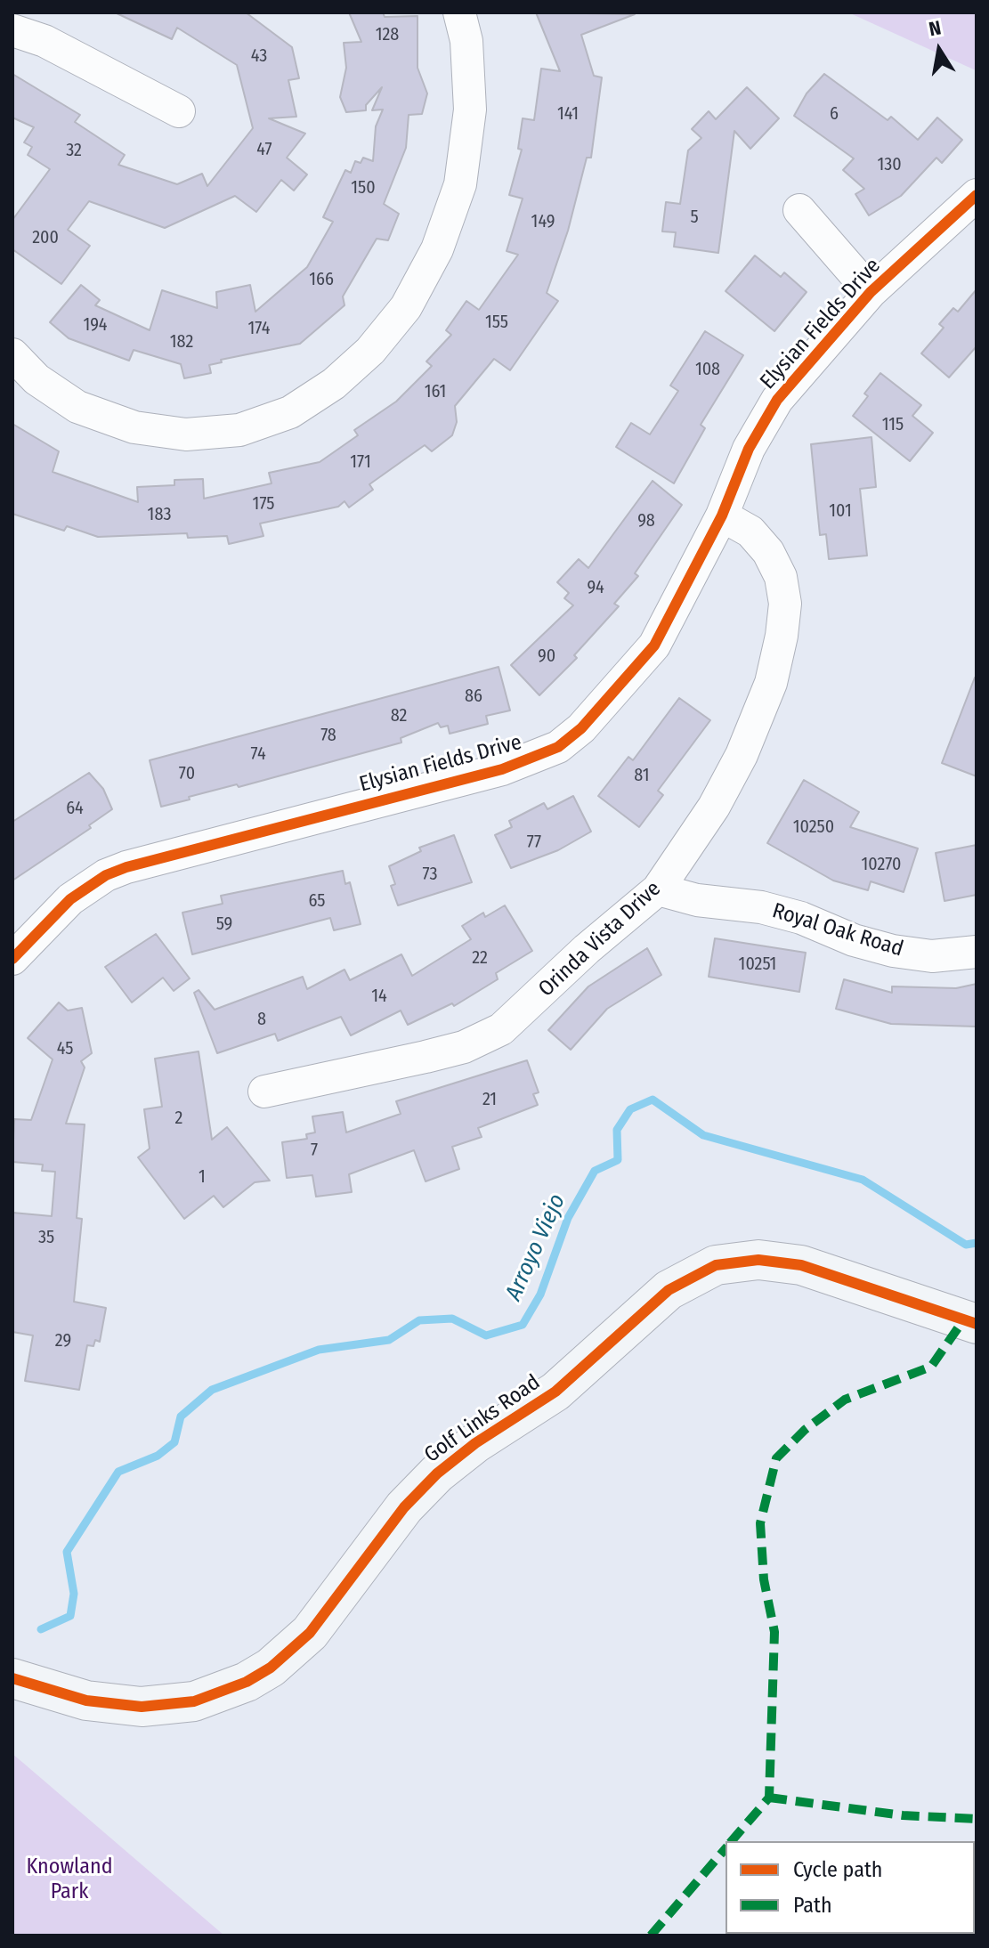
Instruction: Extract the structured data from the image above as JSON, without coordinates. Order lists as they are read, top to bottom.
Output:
{
  "streets": {
    "main road": ["Golf Links Road"],
    "street": ["Elysian Fields Drive", "Royal Oak Road", "Orinda Vista Drive"]
  },
  "crossings": [
    ["Elysian Fields Drive", "Orinda Vista Drive"],
    ["Royal Oak Road", "Orinda Vista Drive"]
  ],
  "water": ["Arroyo Viejo"],
  "parks": ["Knowland Park"],
  "house_numbers": [
    "128",
    "43",
    "141",
    "6",
    "47",
    "32",
    "130",
    "150",
    "5",
    "149",
    "200",
    "166",
    "155",
    "194",
    "174",
    "182",
    "108",
    "161",
    "115",
    "171",
    "175",
    "101",
    "183",
    "98",
    "94",
    "90",
    "86",
    "82",
    "78",
    "74",
    "70",
    "81",
    "64",
    "10250",
    "77",
    "10270",
    "73",
    "65",
    "59",
    "22",
    "10251",
    "14",
    "8",
    "45",
    "21",
    "2",
    "7",
    "1",
    "35",
    "29"
  ],
  "legend": ["Cycle path", "Path"],
  "north": "top"
}
